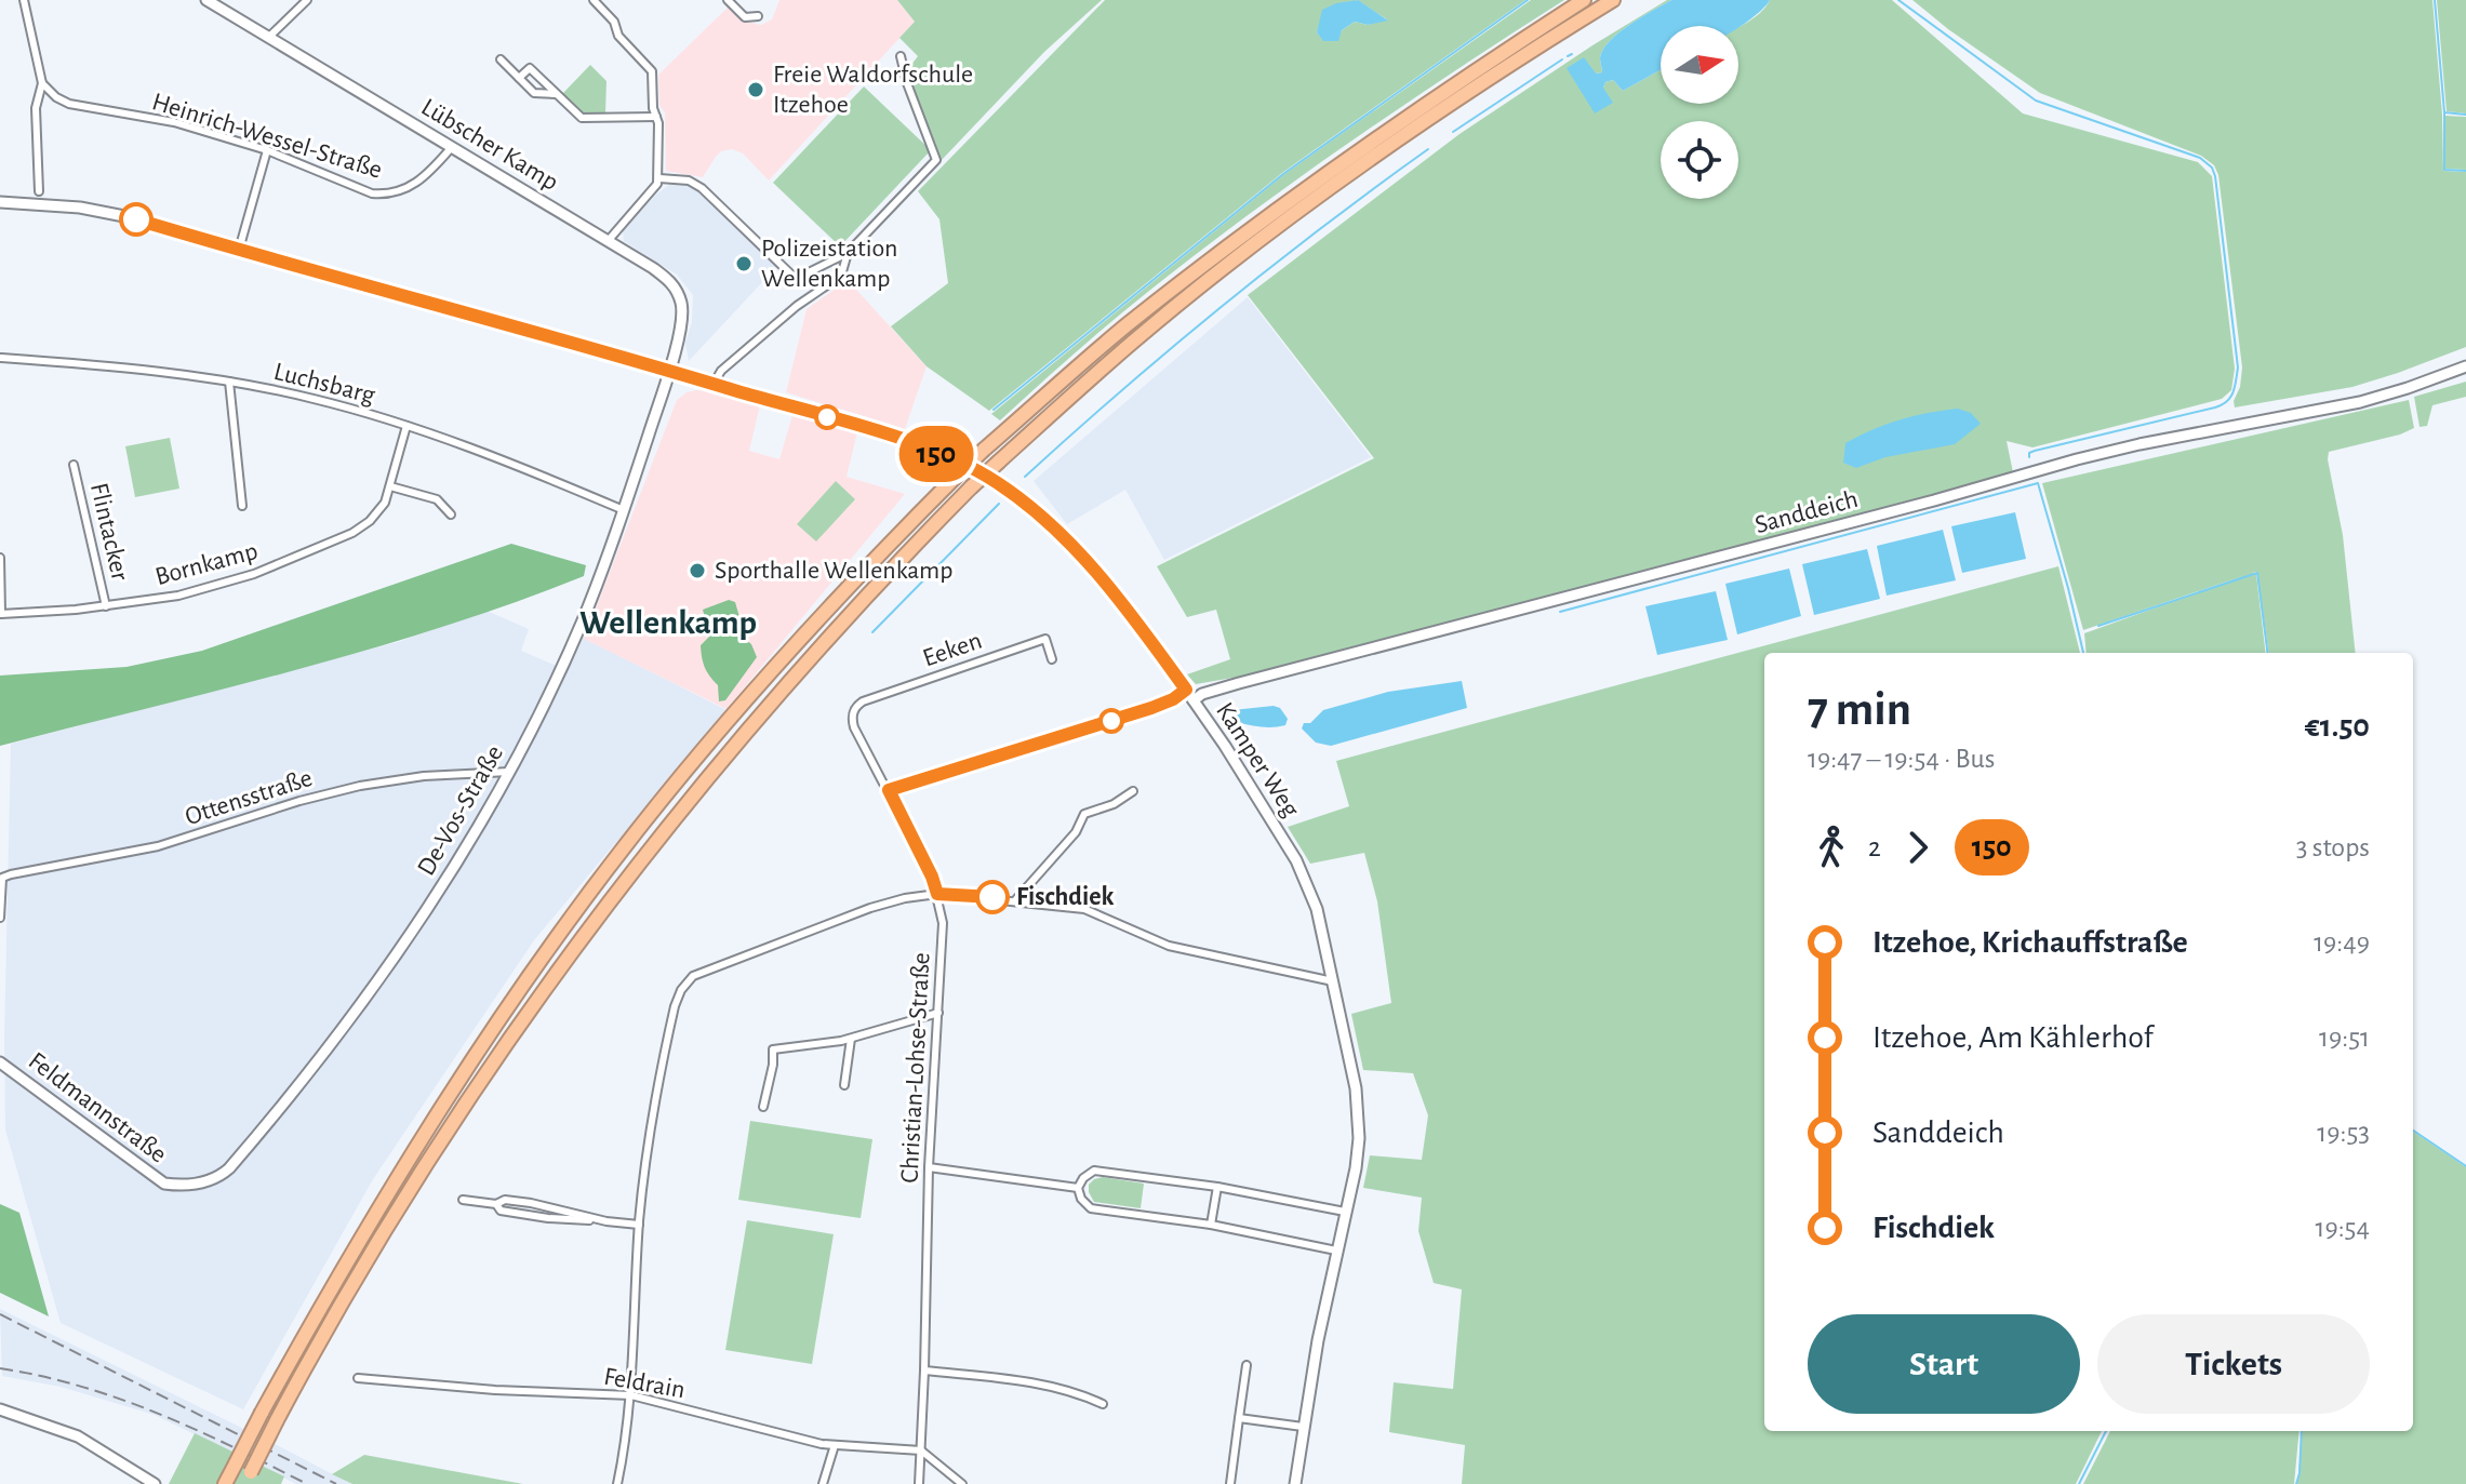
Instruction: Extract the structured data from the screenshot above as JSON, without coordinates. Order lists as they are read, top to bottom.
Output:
{
  "streets": {
    "street": [
      "Heinrich-Wessel-Straße",
      "Lübscher Kamp",
      "Luchsbarg",
      "Sanddeich",
      "Flintacker",
      "Bornkamp",
      "Eeken",
      "Kamper Weg",
      "Ottensstraße",
      "De-Vos-Straße",
      "Christian-Lohse-Straße",
      "Feldmannstraße",
      "Feldrain"
    ]
  },
  "crossings": [
    ["Heinrich-Wessel-Straße", "Lübscher Kamp"],
    ["Lübscher Kamp", "Kamper Weg"],
    ["Lübscher Kamp", "De-Vos-Straße"],
    ["Luchsbarg", "Bornkamp"],
    ["Luchsbarg", "De-Vos-Straße"],
    ["Sanddeich", "Kamper Weg"],
    ["Flintacker", "Bornkamp"],
    ["Eeken", "Christian-Lohse-Straße"],
    ["Kamper Weg", "De-Vos-Straße"],
    ["Ottensstraße", "De-Vos-Straße"],
    ["De-Vos-Straße", "Feldmannstraße"],
    ["Christian-Lohse-Straße", "Feldrain"]
  ],
  "districts": ["Wellenkamp"],
  "places": [
    "Freie Waldorfschule Itzehoe",
    "Polizeistation Wellenkamp",
    "Sporthalle Wellenkamp",
    "Fischdiek"
  ],
  "lines": ["bus line 150"],
  "north": "right",
  "page": {
    "on_map": "150",
    "heading": ["7 min", "19:47 – 19:54 · Bus", "€1.50"],
    "legs": ["2", "150", "3 stops"],
    "list": [
      {
        "name": "Itzehoe, Krichauffstraße",
        "value": "19:49"
      },
      {
        "name": "Itzehoe, Am Kählerhof",
        "value": "19:51"
      },
      {
        "name": "Sanddeich",
        "value": "19:53"
      },
      {
        "name": "Fischdiek",
        "value": "19:54"
      }
    ],
    "buttons": ["Start", "Tickets"]
  }
}
